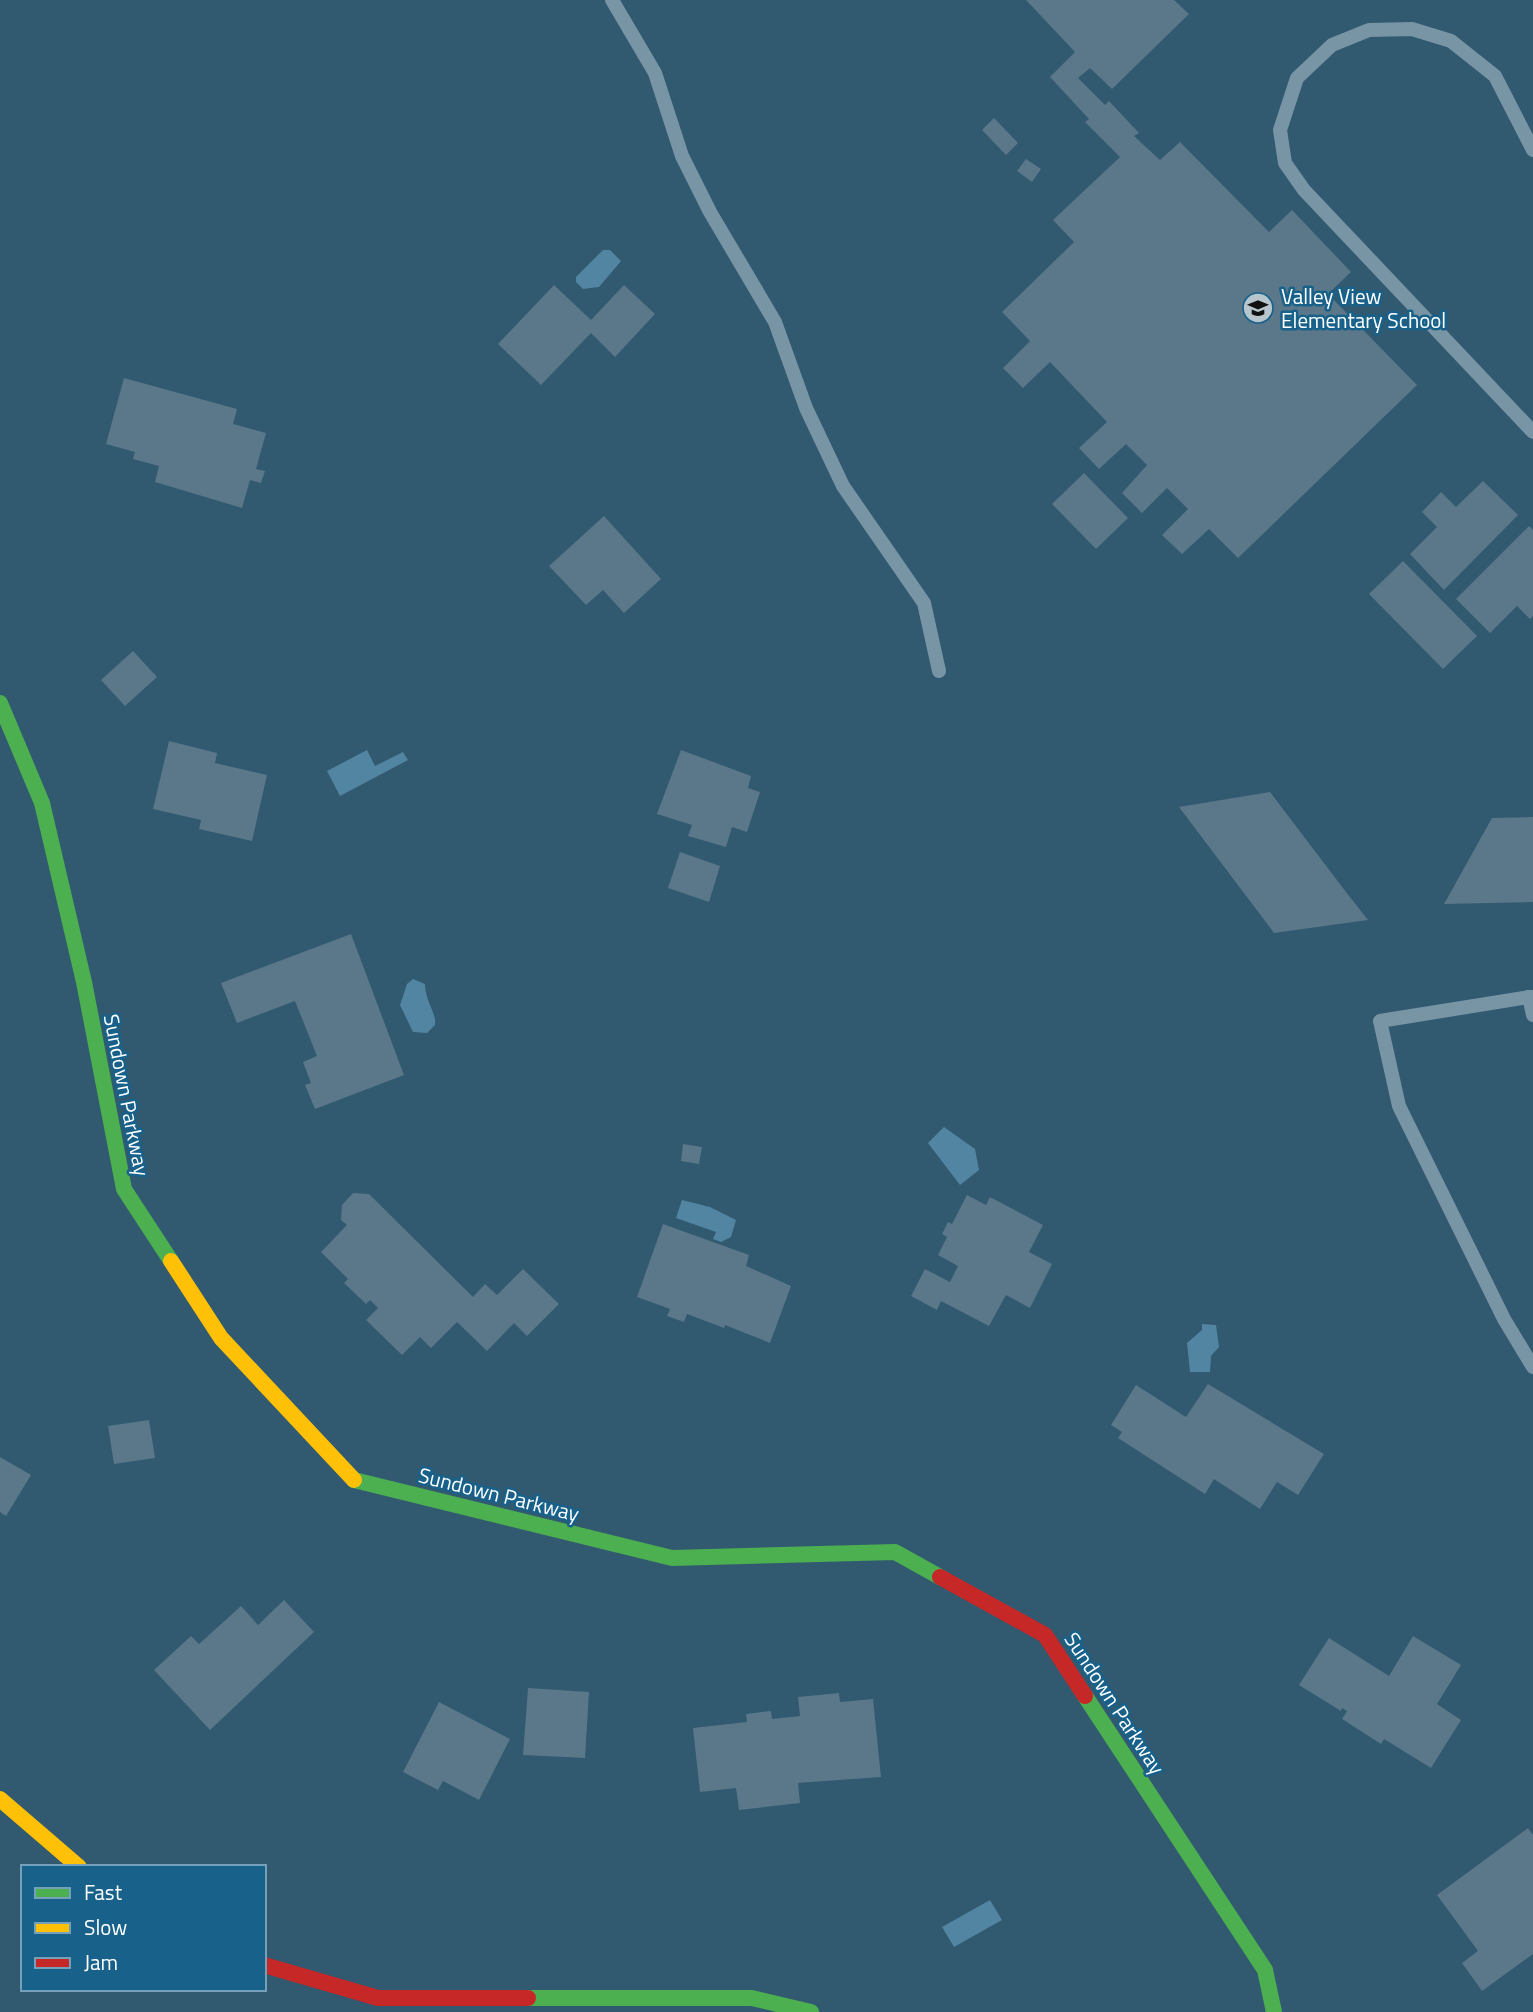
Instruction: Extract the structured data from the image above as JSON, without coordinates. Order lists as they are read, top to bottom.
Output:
{
  "streets": {
    "street": ["Sundown Parkway"]
  },
  "places": {
    "school or university": ["Valley View Elementary School"]
  },
  "legend": ["Fast", "Slow", "Jam"]
}
